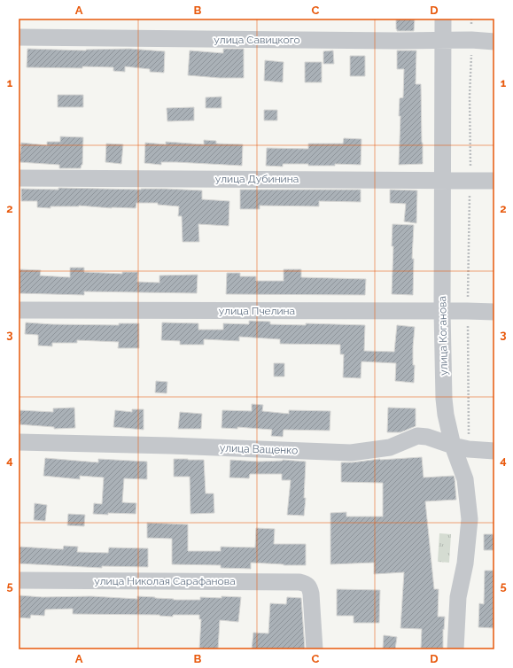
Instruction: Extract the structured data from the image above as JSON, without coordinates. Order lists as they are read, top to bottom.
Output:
{
  "streets": {
    "street": [
      "улица Савицкого",
      "улица Дубинина",
      "улица Пчелина",
      "улица Коганова",
      "улица Ващенко",
      "улица Николая Сарафанова"
    ]
  },
  "crossings": [
    ["улица Савицкого", "улица Коганова"],
    ["улица Дубинина", "улица Коганова"],
    ["улица Пчелина", "улица Коганова"],
    ["улица Коганова", "улица Ващенко"]
  ],
  "grid": {
    "columns": [
      "A",
      "B",
      "C",
      "D"
    ],
    "rows": [
      "1",
      "2",
      "3",
      "4",
      "5"
    ]
  }
}
